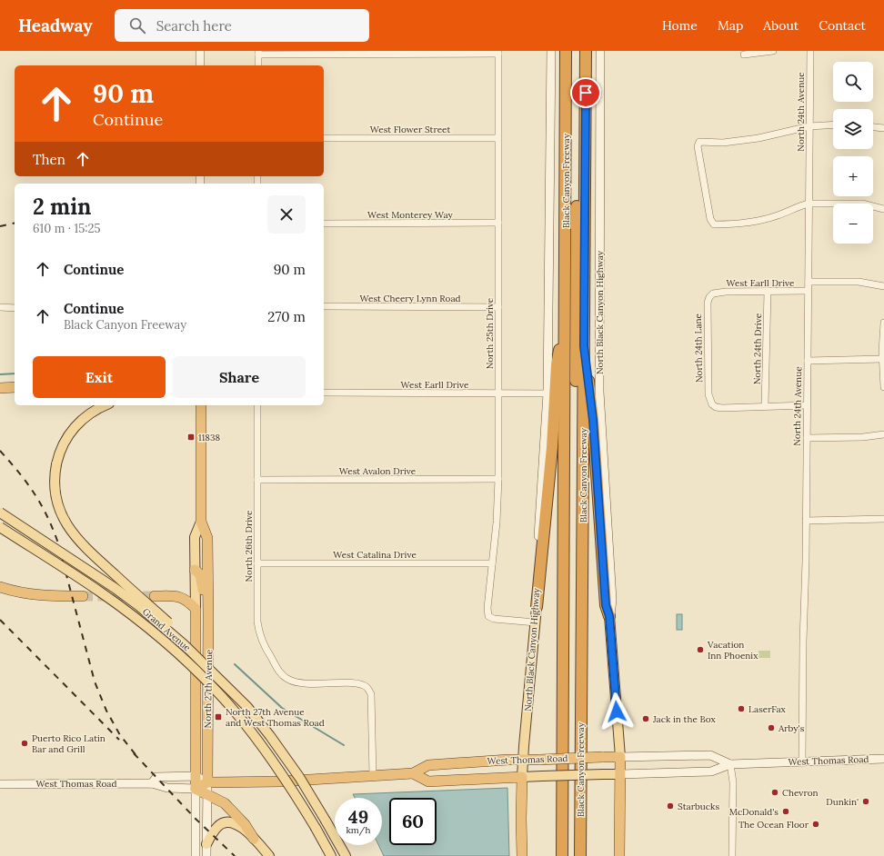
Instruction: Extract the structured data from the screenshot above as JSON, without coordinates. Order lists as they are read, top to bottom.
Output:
{
  "streets": {
    "highway": [
      "Black Canyon Freeway",
      "North Black Canyon Highway",
      "North 27th Avenue",
      "West Thomas Road"
    ],
    "main road": ["Grand Avenue"],
    "street": [
      "North 24th Avenue",
      "West Flower Street",
      "West Monterey Way",
      "West Earll Drive",
      "West Cheery Lynn Road",
      "North 25th Drive",
      "North 24th Lane",
      "North 24th Drive",
      "West Avalon Drive",
      "North 26th Drive",
      "West Catalina Drive"
    ]
  },
  "crossings": [
    ["North 24th Avenue", "West Earll Drive"],
    ["North 24th Avenue", "West Thomas Road"],
    ["West Flower Street", "North 25th Drive"],
    ["West Monterey Way", "North 25th Drive"],
    ["West Earll Drive", "North Black Canyon Highway"],
    ["West Earll Drive", "North 25th Drive"],
    ["West Earll Drive", "North 24th Lane"],
    ["West Earll Drive", "North 24th Drive"],
    ["West Cheery Lynn Road", "North 25th Drive"],
    ["North Black Canyon Highway", "North 25th Drive"],
    ["North Black Canyon Highway", "West Thomas Road"],
    ["North 25th Drive", "West Avalon Drive"],
    ["North 25th Drive", "West Catalina Drive"],
    ["North 24th Lane", "North 24th Drive"],
    ["West Avalon Drive", "North 26th Drive"],
    ["North 26th Drive", "West Catalina Drive"],
    ["North 26th Drive", "West Thomas Road"],
    ["North 27th Avenue", "West Thomas Road"]
  ],
  "places": {
    "transit": ["11838", "North 27th Avenue and West Thomas Road"],
    "other": [
      "Vacation Inn Phoenix",
      "LaserFax",
      "Jack in the Box",
      "Arby's",
      "Puerto Rico Latin Bar and Grill",
      "Chevron",
      "Dunkin'",
      "Starbucks",
      "McDonald's",
      "The Ocean Floor"
    ]
  },
  "page": {
    "header": "Headway",
    "search": "Search here",
    "nav": [
      "Home",
      "Map",
      "About",
      "Contact"
    ],
    "map_buttons": ["+", "−"],
    "turn": ["90 m", "Continue"],
    "then": "Then",
    "heading": ["2 min", "610 m · 15:25"],
    "list": [
      {
        "name": "Continue",
        "value": "90 m"
      },
      {
        "name": "Continue",
        "note": "Black Canyon Freeway",
        "value": "270 m"
      }
    ],
    "buttons": ["Exit", "Share"],
    "speed": "49 km/h",
    "limit": "60"
  }
}
